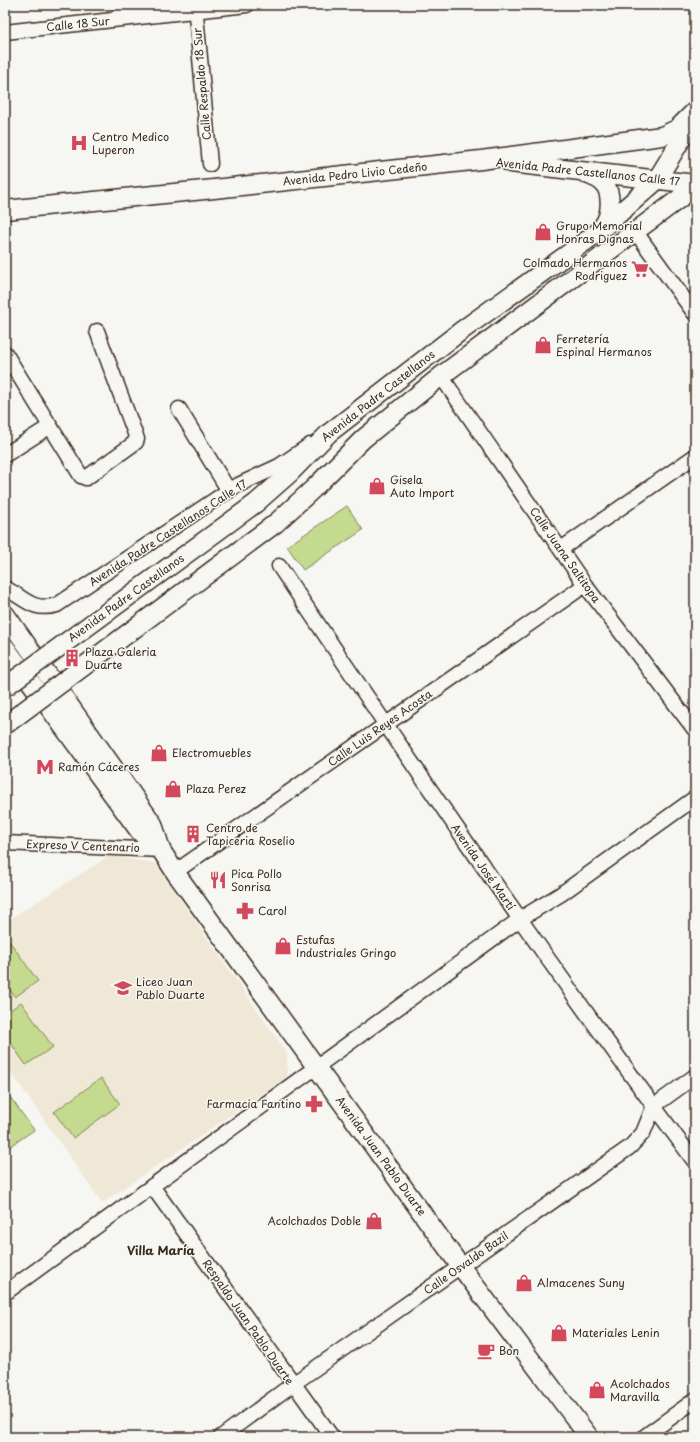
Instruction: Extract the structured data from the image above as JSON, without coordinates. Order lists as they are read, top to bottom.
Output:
{
  "streets": {
    "main road": [
      "Avenida Padre Castellanos Calle 17",
      "Avenida Pedro Livio Cedeño",
      "Avenida Padre Castellanos",
      "Avenida Juan Pablo Duarte"
    ],
    "street": [
      "Calle 18 Sur",
      "Calle Respaldo 18 Sur",
      "Calle Juana Saltitopa",
      "Calle Luis Reyes Acosta",
      "Expreso V Centenario",
      "Avenida José Martí",
      "Calle Osvaldo Bazil",
      "Respaldo Juan Pablo Duarte"
    ]
  },
  "crossings": [
    ["Calle 18 Sur", "Calle Respaldo 18 Sur"],
    ["Avenida Padre Castellanos Calle 17", "Avenida Pedro Livio Cedeño"],
    ["Avenida Padre Castellanos Calle 17", "Avenida Padre Castellanos"],
    ["Avenida Padre Castellanos", "Calle Juana Saltitopa"],
    ["Calle Juana Saltitopa", "Calle Luis Reyes Acosta"],
    ["Calle Luis Reyes Acosta", "Avenida José Martí"],
    ["Calle Luis Reyes Acosta", "Avenida Juan Pablo Duarte"],
    ["Expreso V Centenario", "Avenida Juan Pablo Duarte"],
    ["Avenida José Martí", "Calle Osvaldo Bazil"],
    ["Avenida Juan Pablo Duarte", "Calle Osvaldo Bazil"],
    ["Calle Osvaldo Bazil", "Respaldo Juan Pablo Duarte"]
  ],
  "districts": ["Villa María"],
  "places": {
    "hospital": ["Centro Medico Luperon"],
    "shop": [
      "Grupo Memorial Honras Dignas",
      "Ferretería Espinal Hermanos",
      "Gisela Auto Import",
      "Electromuebles",
      "Plaza Perez",
      "Estufas Industriales Gringo",
      "Acolchados Doble",
      "Almacenes Suny",
      "Materiales Lenin",
      "Acolchados Maravilla"
    ],
    "supermarket": ["Colmado Hermanos Rodriguez"],
    "building": ["Plaza Galeria Duarte", "Centro de Tapiceria Roselio"],
    "metro station": ["Ramón Cáceres"],
    "restaurant": ["Pica Pollo Sonrisa"],
    "pharmacy": ["Carol", "Farmacia Fantino"],
    "school or university": ["Liceo Juan Pablo Duarte"],
    "cafe": ["Bon"]
  }
}
